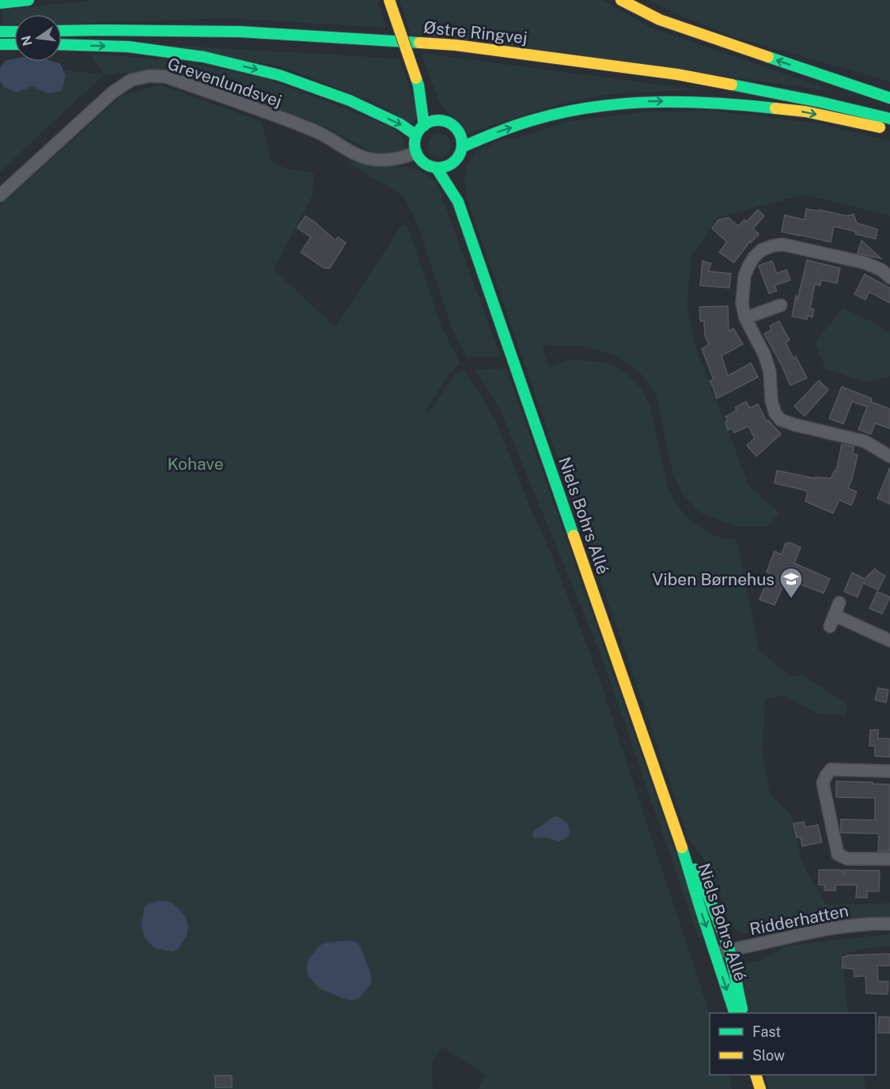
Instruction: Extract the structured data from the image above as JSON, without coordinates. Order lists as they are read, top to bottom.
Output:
{
  "streets": {
    "street": [
      "Østre Ringvej",
      "Grevenlundsvej",
      "Niels Bohrs Allé",
      "Ridderhatten"
    ]
  },
  "crossings": [
    ["Grevenlundsvej", "Niels Bohrs Allé"],
    ["Niels Bohrs Allé", "Ridderhatten"]
  ],
  "parks": ["Kohave"],
  "places": {
    "school or university": ["Viben Børnehus"]
  },
  "legend": ["Fast", "Slow"],
  "north": "left"
}
